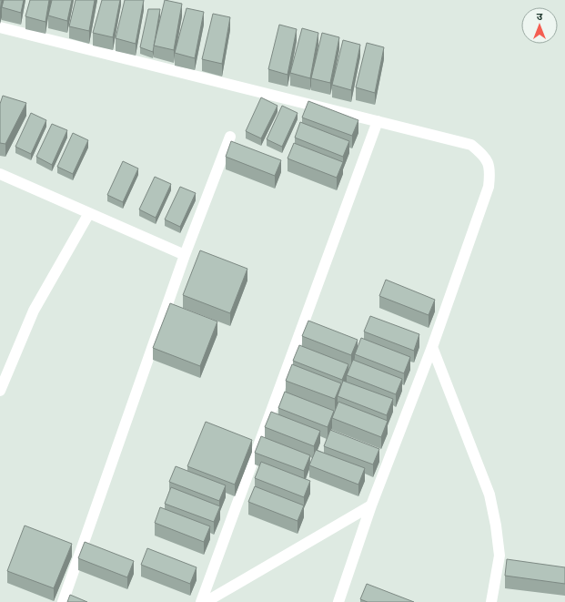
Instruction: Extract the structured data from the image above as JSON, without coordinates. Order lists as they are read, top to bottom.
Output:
{
  "north": "top"
}
